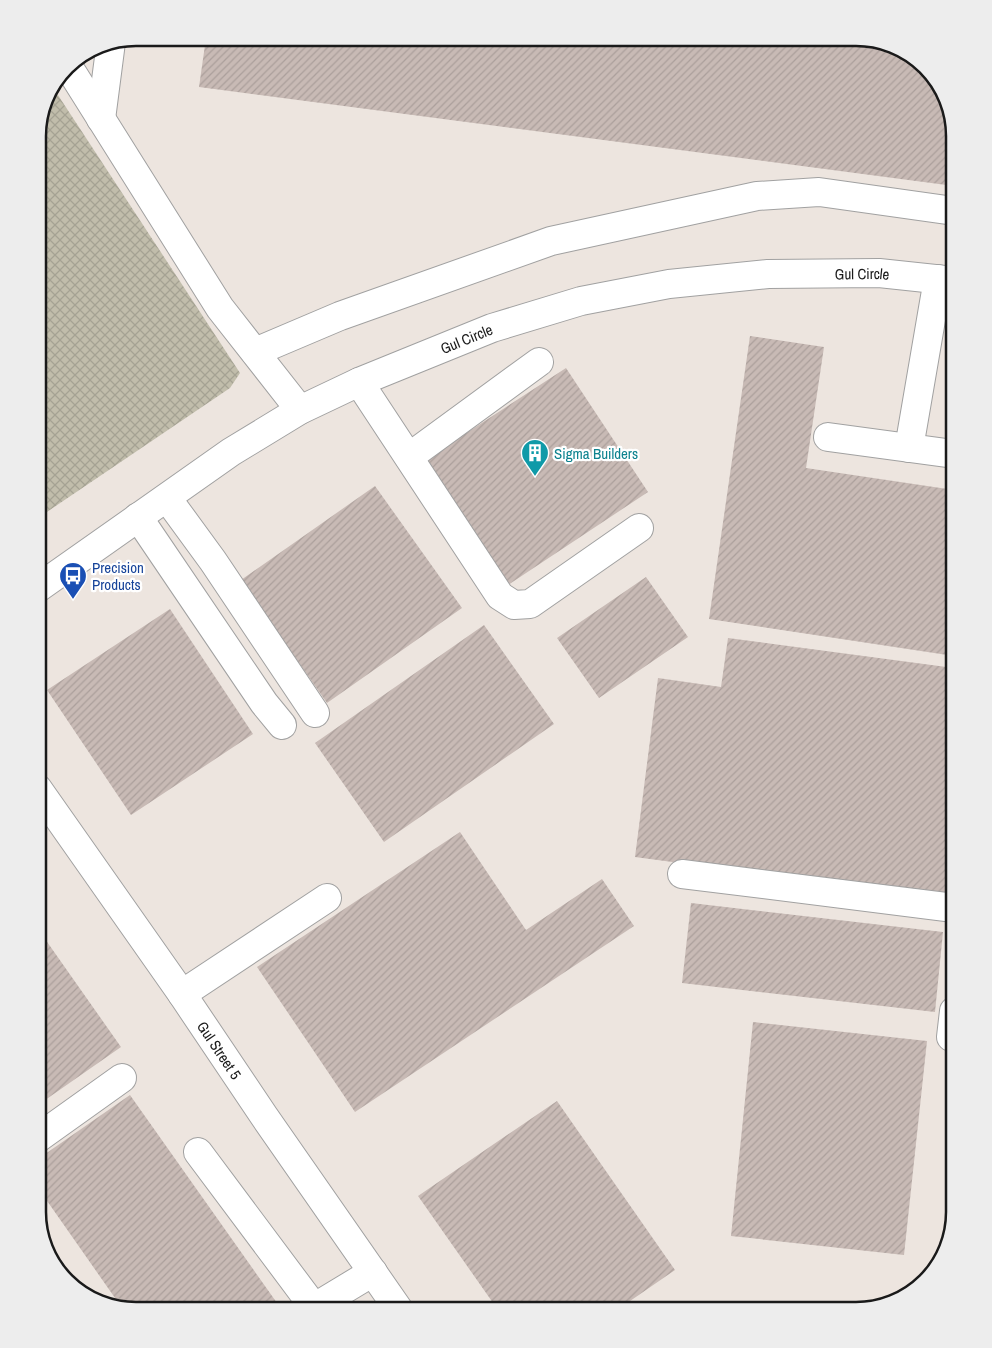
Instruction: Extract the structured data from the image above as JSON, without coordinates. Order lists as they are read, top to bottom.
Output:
{
  "streets": {
    "street": ["Gul Circle", "Gul Street 5"]
  },
  "places": {
    "building": ["Sigma Builders"],
    "bus stop": ["Precision Products"]
  }
}
